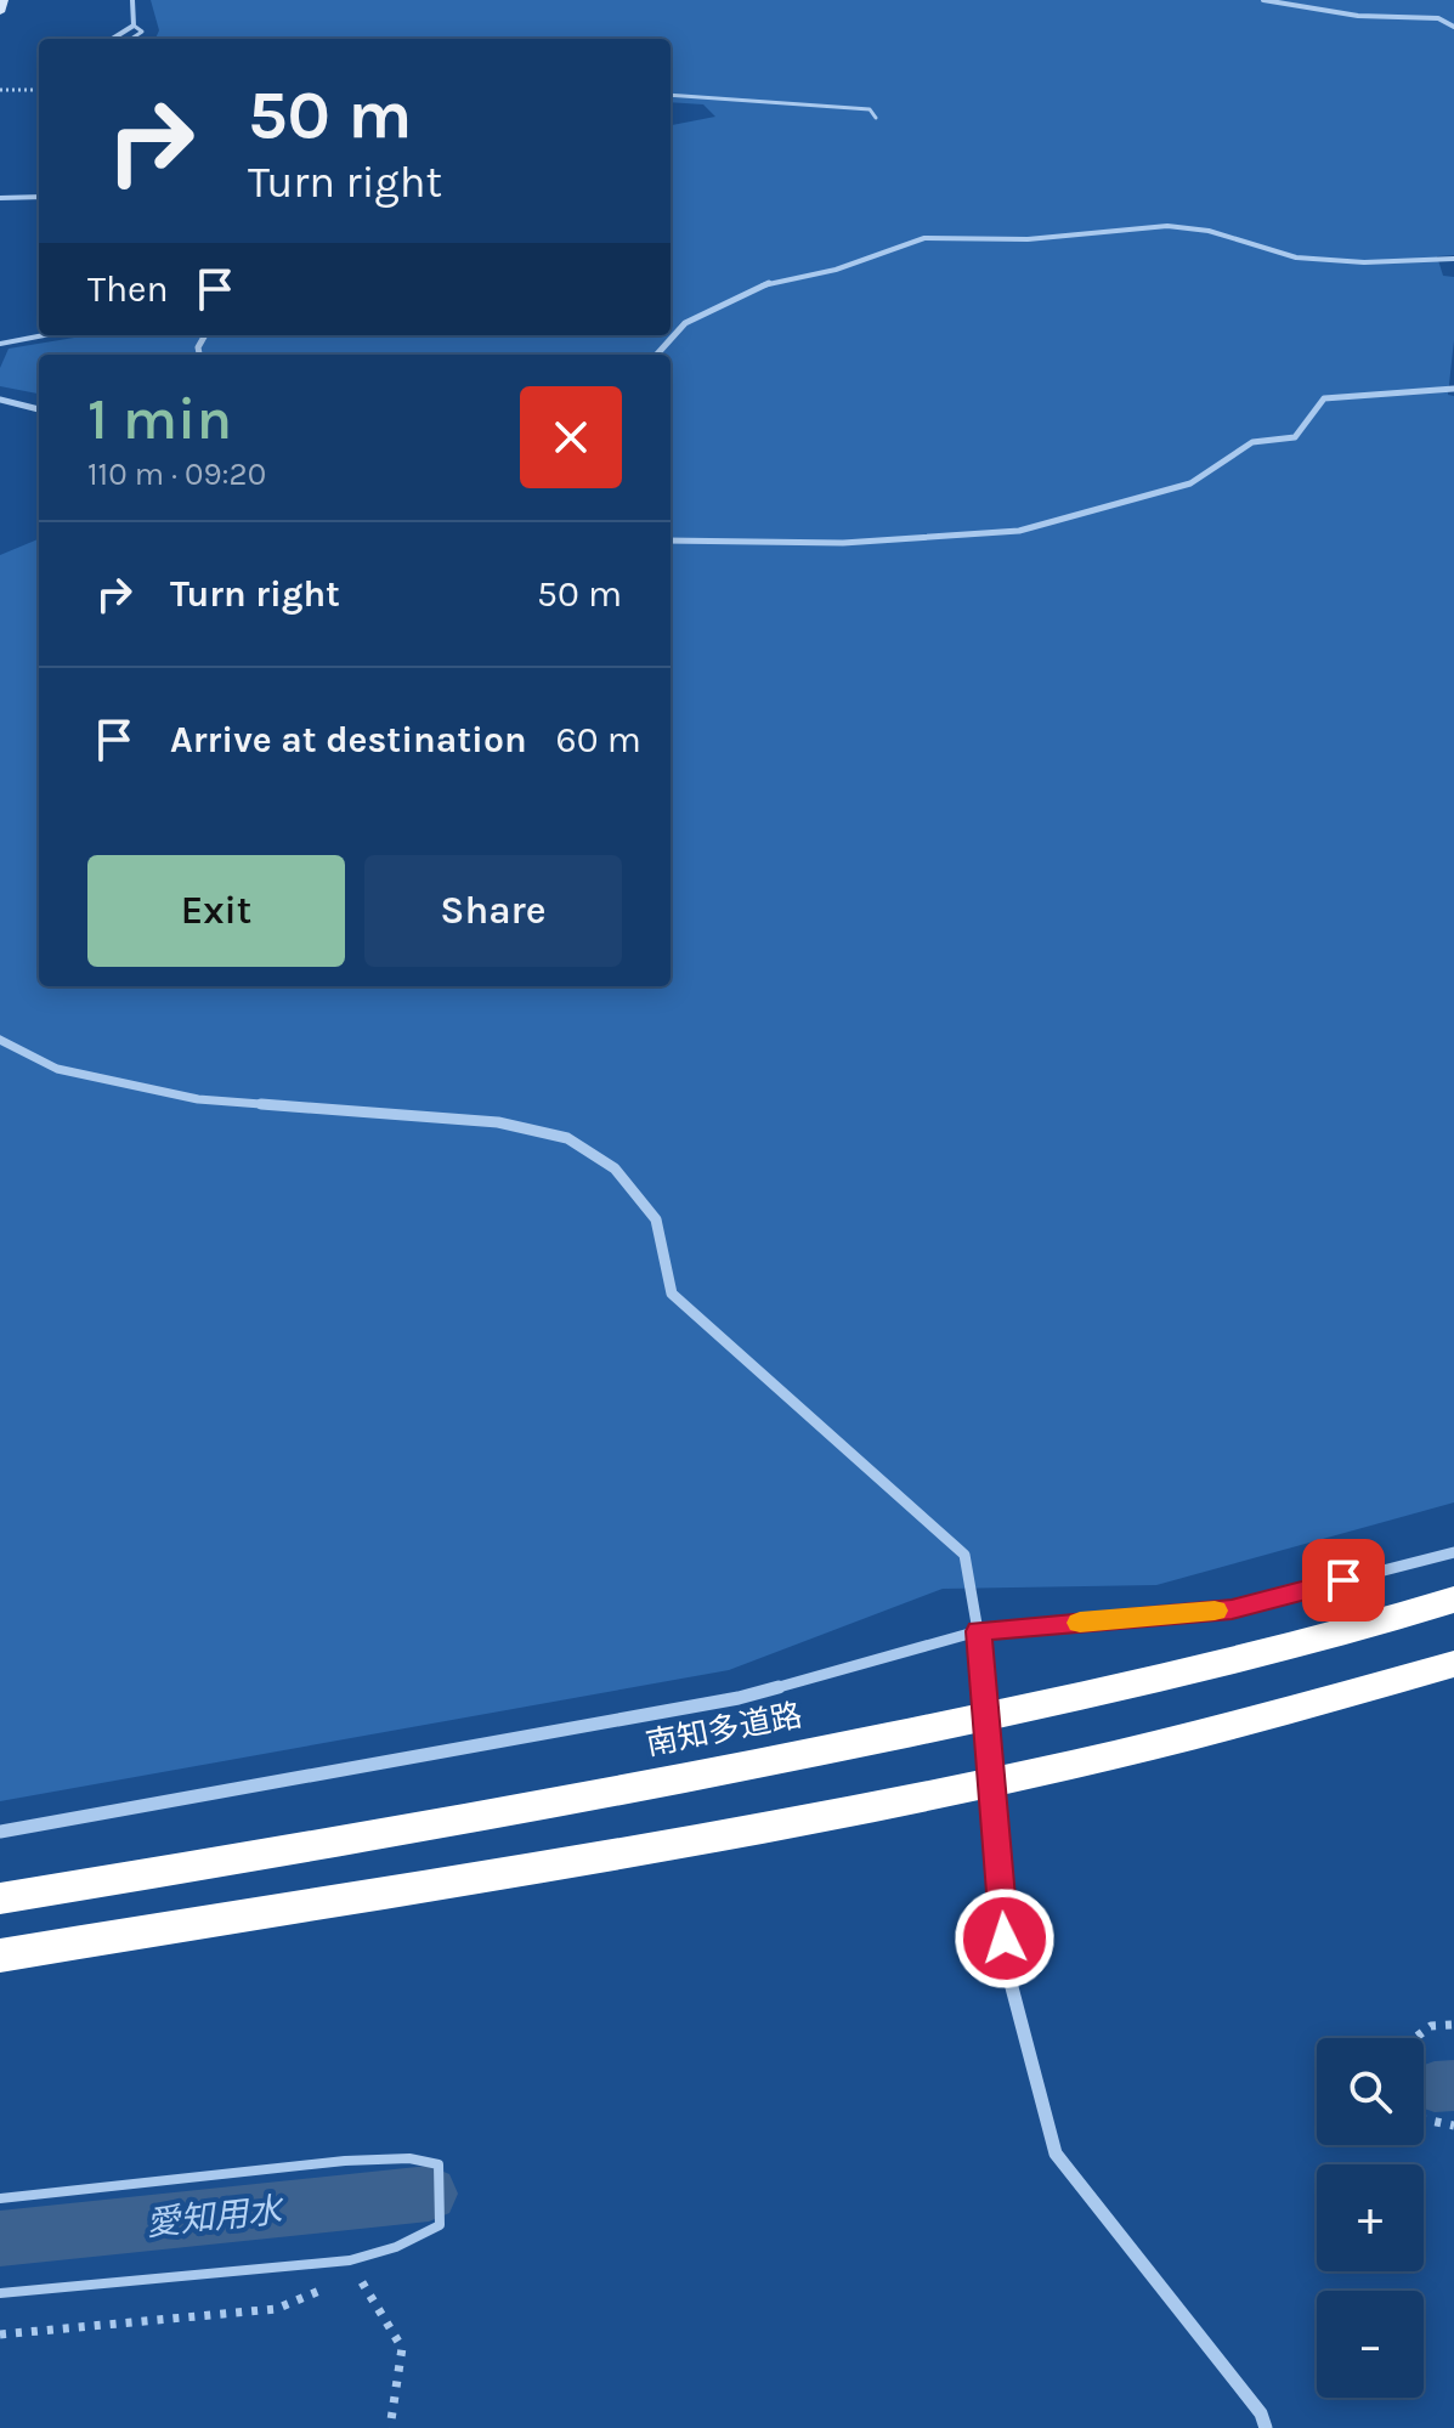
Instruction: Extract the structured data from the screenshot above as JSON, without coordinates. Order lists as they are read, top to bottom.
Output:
{
  "streets": {
    "highway": ["南知多道路"]
  },
  "water": ["愛知用水"],
  "page": {
    "turn": ["50 m", "Turn right"],
    "then": "Then",
    "heading": ["1 min", "110 m · 09:20"],
    "list": [
      {
        "name": "Turn right",
        "value": "50 m"
      },
      {
        "name": "Arrive at destination",
        "value": "60 m"
      }
    ],
    "buttons": ["Exit", "Share"],
    "map_buttons": ["+", "−"]
  }
}
